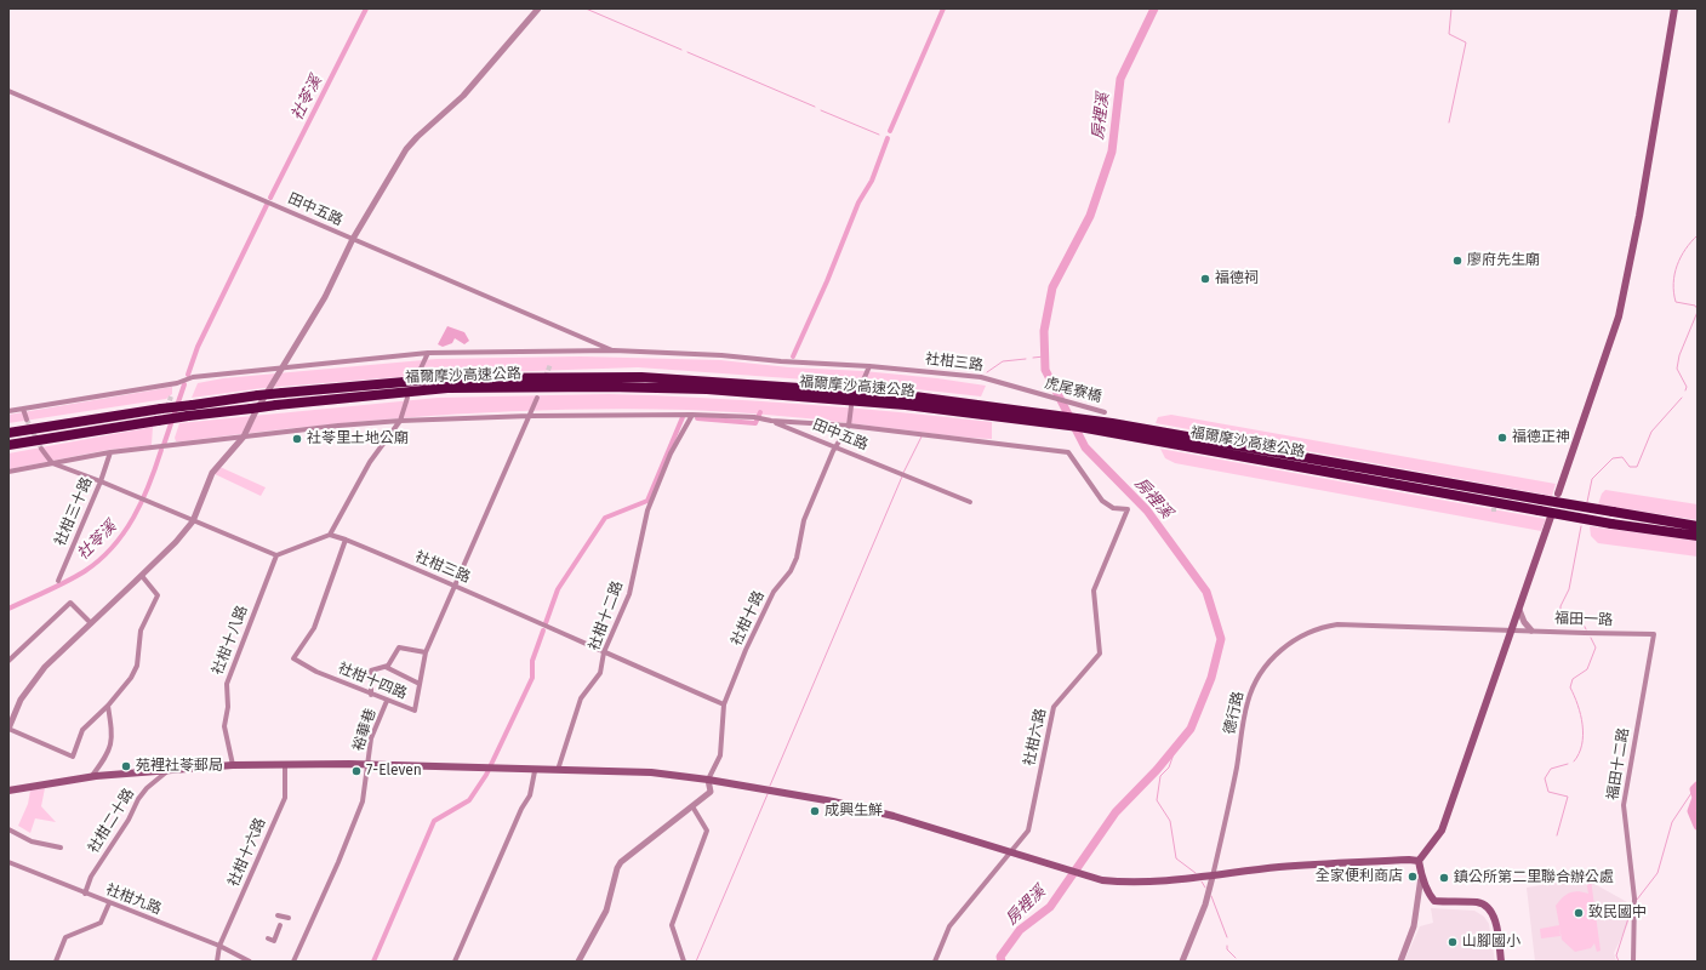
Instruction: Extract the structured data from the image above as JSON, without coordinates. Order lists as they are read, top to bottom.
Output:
{
  "streets": {
    "highway": ["福爾摩沙高速公路"],
    "street": [
      "田中五路",
      "社柑三路",
      "虎尾寮橋",
      "社柑三十路",
      "社柑十二路",
      "社柑十路",
      "福田一路",
      "社柑十八路",
      "社柑十四路",
      "德行路",
      "裕華巷",
      "社柑六路",
      "福田十二路",
      "社柑二十路",
      "社柑十六路",
      "社柑九路"
    ]
  },
  "crossings": [
    ["田中五路", "社柑三路"],
    ["田中五路", "社柑十路"],
    ["社柑三路", "虎尾寮橋"],
    ["社柑三路", "社柑十二路"],
    ["社柑三路", "社柑十路"],
    ["社柑三路", "社柑十四路"],
    ["社柑十路", "社柑六路"],
    ["福田一路", "德行路"],
    ["福田一路", "福田十二路"],
    ["社柑十四路", "裕華巷"],
    ["社柑二十路", "社柑九路"],
    ["社柑十六路", "社柑九路"]
  ],
  "water": ["社苓溪", "房裡溪"],
  "places": [
    "廖府先生廟",
    "福德祠",
    "福德正神",
    "社苓里土地公廟",
    "苑裡社苓郵局",
    "7-Eleven",
    "成興生鮮",
    "全家便利商店",
    "鎮公所第二里聯合辦公處",
    "致民國中",
    "山腳國小"
  ]
}
